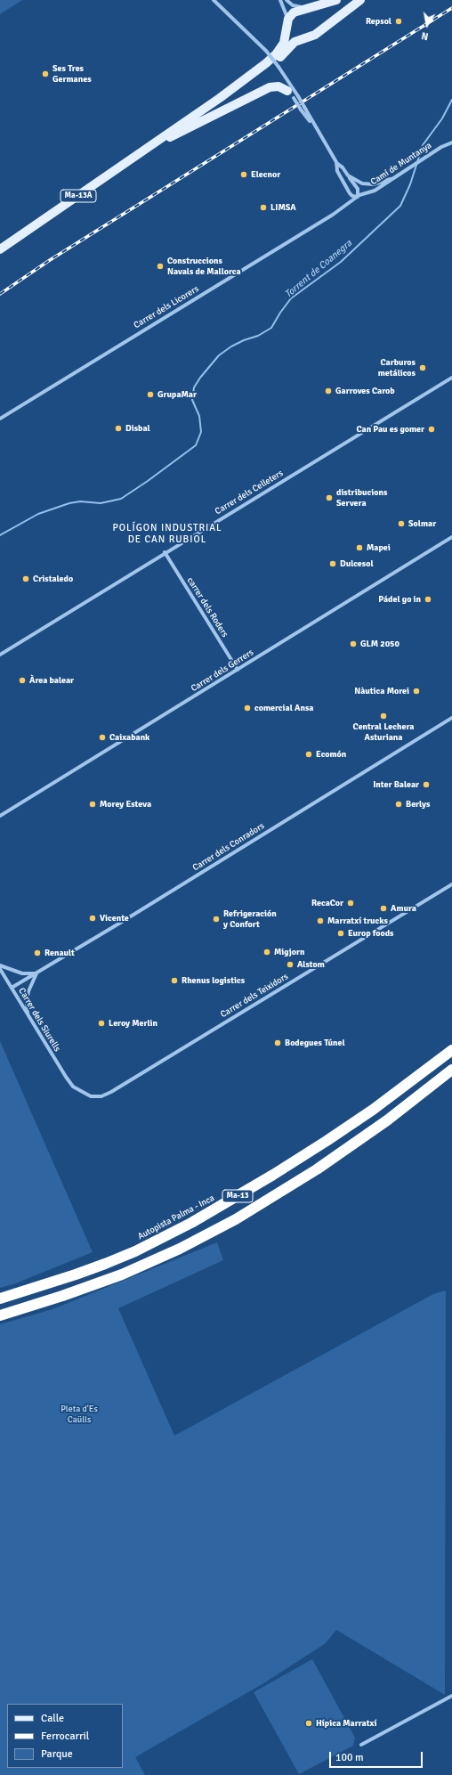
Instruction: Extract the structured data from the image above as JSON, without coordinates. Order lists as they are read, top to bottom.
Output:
{
  "streets": {
    "highway": ["Ma-13", "Autopista Palma - Inca"],
    "main road": ["Ma-13A"],
    "street": [
      "Camí de Muntanya",
      "Carrer dels Licorers",
      "Carrer dels Celleters",
      "carrer dels Roders",
      "Carrer dels Gerrers",
      "Carrer dels Conradors",
      "Carrer dels Teixidors",
      "Carrer dels Siurells"
    ]
  },
  "crossings": [
    ["Camí de Muntanya", "Carrer dels Licorers"],
    ["Carrer dels Celleters", "carrer dels Roders"],
    ["carrer dels Roders", "Carrer dels Gerrers"],
    ["Carrer dels Conradors", "Carrer dels Siurells"],
    ["Carrer dels Teixidors", "Carrer dels Siurells"]
  ],
  "districts": ["POLÍGON INDUSTRIAL DE CAN RUBIOL"],
  "water": ["Torrent de Coanegra"],
  "parks": ["Pleta d'Es Caülls"],
  "places": [
    "Repsol",
    "Ses Tres Germanes",
    "Elecnor",
    "LIMSA",
    "Construccions Navals de Mallorca",
    "Carburos metálicos",
    "Garroves Carob",
    "GrupaMar",
    "Disbal",
    "Can Pau es gomer",
    "distribucions Servera",
    "Solmar",
    "Mapei",
    "Dulcesol",
    "Cristaledo",
    "Pádel go in",
    "GLM 2050",
    "Àrea balear",
    "Nàutica Morei",
    "comercial Ansa",
    "Central Lechera Asturiana",
    "Caixabank",
    "Ecomón",
    "Inter Balear",
    "Morey Esteva",
    "Berlys",
    "RecaCor",
    "Amura",
    "Vicente",
    "Refrigeración y Confort",
    "Marratxí trucks",
    "Europ foods",
    "Migjorn",
    "Renault",
    "Alstom",
    "Rhenus logistics",
    "Leroy Merlin",
    "Bodegues Túnel",
    "Hípica Marratxí"
  ],
  "legend": ["Calle", "Ferrocarril", "Parque"],
  "scale_bar": "100 m",
  "north": "bottom"
}
